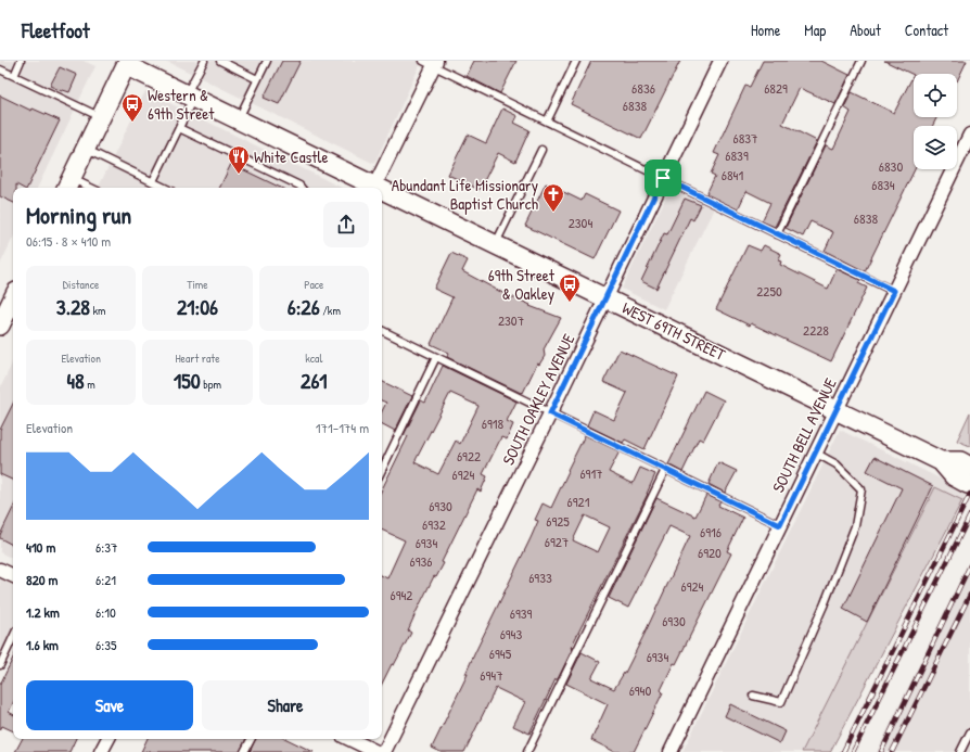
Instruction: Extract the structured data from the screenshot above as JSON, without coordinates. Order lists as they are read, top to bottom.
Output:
{
  "streets": {
    "street": ["WEST 69TH STREET", "SOUTH OAKLEY AVENUE", "SOUTH BELL AVENUE"]
  },
  "crossings": [
    ["WEST 69TH STREET", "SOUTH OAKLEY AVENUE"],
    ["WEST 69TH STREET", "SOUTH BELL AVENUE"]
  ],
  "places": {
    "bus stop": ["Western & 69th Street", "69th Street & Oakley"],
    "restaurant": ["White Castle"],
    "church": ["Abundant Life Missionary Baptist Church"]
  },
  "house_numbers": [
    "6836",
    "6829",
    "6838",
    "6837",
    "6839",
    "6830",
    "6841",
    "6834",
    "6838",
    "2304",
    "2250",
    "2307",
    "2228",
    "6918",
    "6922",
    "6917",
    "6924",
    "6921",
    "6930",
    "6925",
    "6932",
    "6916",
    "6927",
    "6934",
    "6920",
    "6936",
    "6933",
    "6924",
    "6942",
    "6939",
    "6930",
    "6943",
    "6945",
    "6934",
    "6947",
    "6940"
  ],
  "page": {
    "header": "Fleetfoot",
    "nav": [
      "Home",
      "Map",
      "About",
      "Contact"
    ],
    "heading": ["Morning run", "06:15 · 8 × 410 m"],
    "stats": [
      ["Distance", "3.28 km"],
      ["Time", "21:06"],
      ["Pace", "6:26 /km"],
      ["Elevation", "48 m"],
      ["Heart rate", "150 bpm"],
      ["kcal", "261"]
    ],
    "chart": ["Elevation", "171–174 m"],
    "list": [
      {
        "name": "410 m",
        "note": "6:37"
      },
      {
        "name": "820 m",
        "note": "6:21"
      },
      {
        "name": "1.2 km",
        "note": "6:10"
      },
      {
        "name": "1.6 km",
        "note": "6:35"
      }
    ],
    "buttons": ["Save", "Share"]
  }
}
